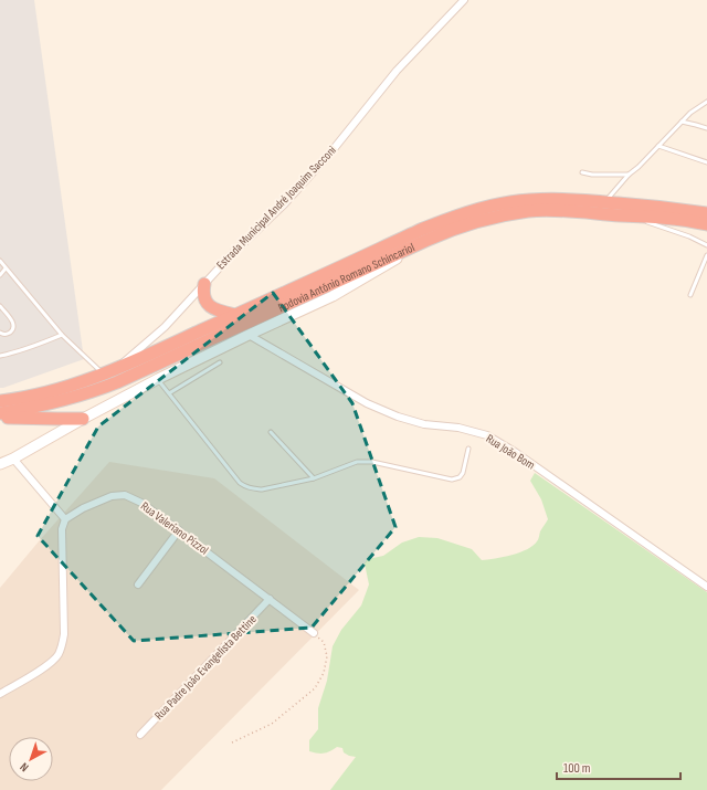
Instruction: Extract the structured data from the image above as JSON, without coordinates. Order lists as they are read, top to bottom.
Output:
{
  "streets": {
    "highway": ["Rodovia Antônio Romano Schincariol"],
    "street": [
      "Estrada Municipal André Joaquim Sacconi",
      "Rua João Bom",
      "Rua Valeriano Pizzol",
      "Rua Padre João Evangelista Bettine"
    ]
  },
  "crossings": [
    ["Estrada Municipal André Joaquim Sacconi", "Rodovia Antônio Romano Schincariol"],
    ["Rua Valeriano Pizzol", "Rua Padre João Evangelista Bettine"]
  ],
  "scale_bar": "100 m",
  "north": "bottom left"
}
